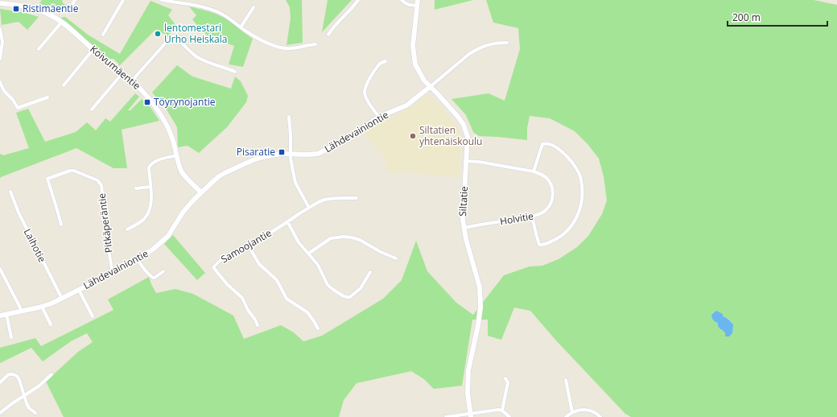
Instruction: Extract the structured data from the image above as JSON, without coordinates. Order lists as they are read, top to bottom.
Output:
{
  "streets": {
    "street": [
      "Koivumäentie",
      "Lähdevainiontie",
      "Siltatie",
      "Holvitie",
      "Pitkäperäntie",
      "Laihotie",
      "Samoojantie"
    ]
  },
  "crossings": [
    ["Koivumäentie", "Lähdevainiontie"],
    ["Lähdevainiontie", "Siltatie"],
    ["Lähdevainiontie", "Pitkäperäntie"],
    ["Lähdevainiontie", "Laihotie"],
    ["Siltatie", "Holvitie"]
  ],
  "places": {
    "transit": ["Ristimäentie", "Töyrynojantie", "Pisaratie"],
    "other": ["lentomestari Urho Heiskala", "Siltatien yhtenäiskoulu"]
  },
  "scale_bar": "200 m"
}
